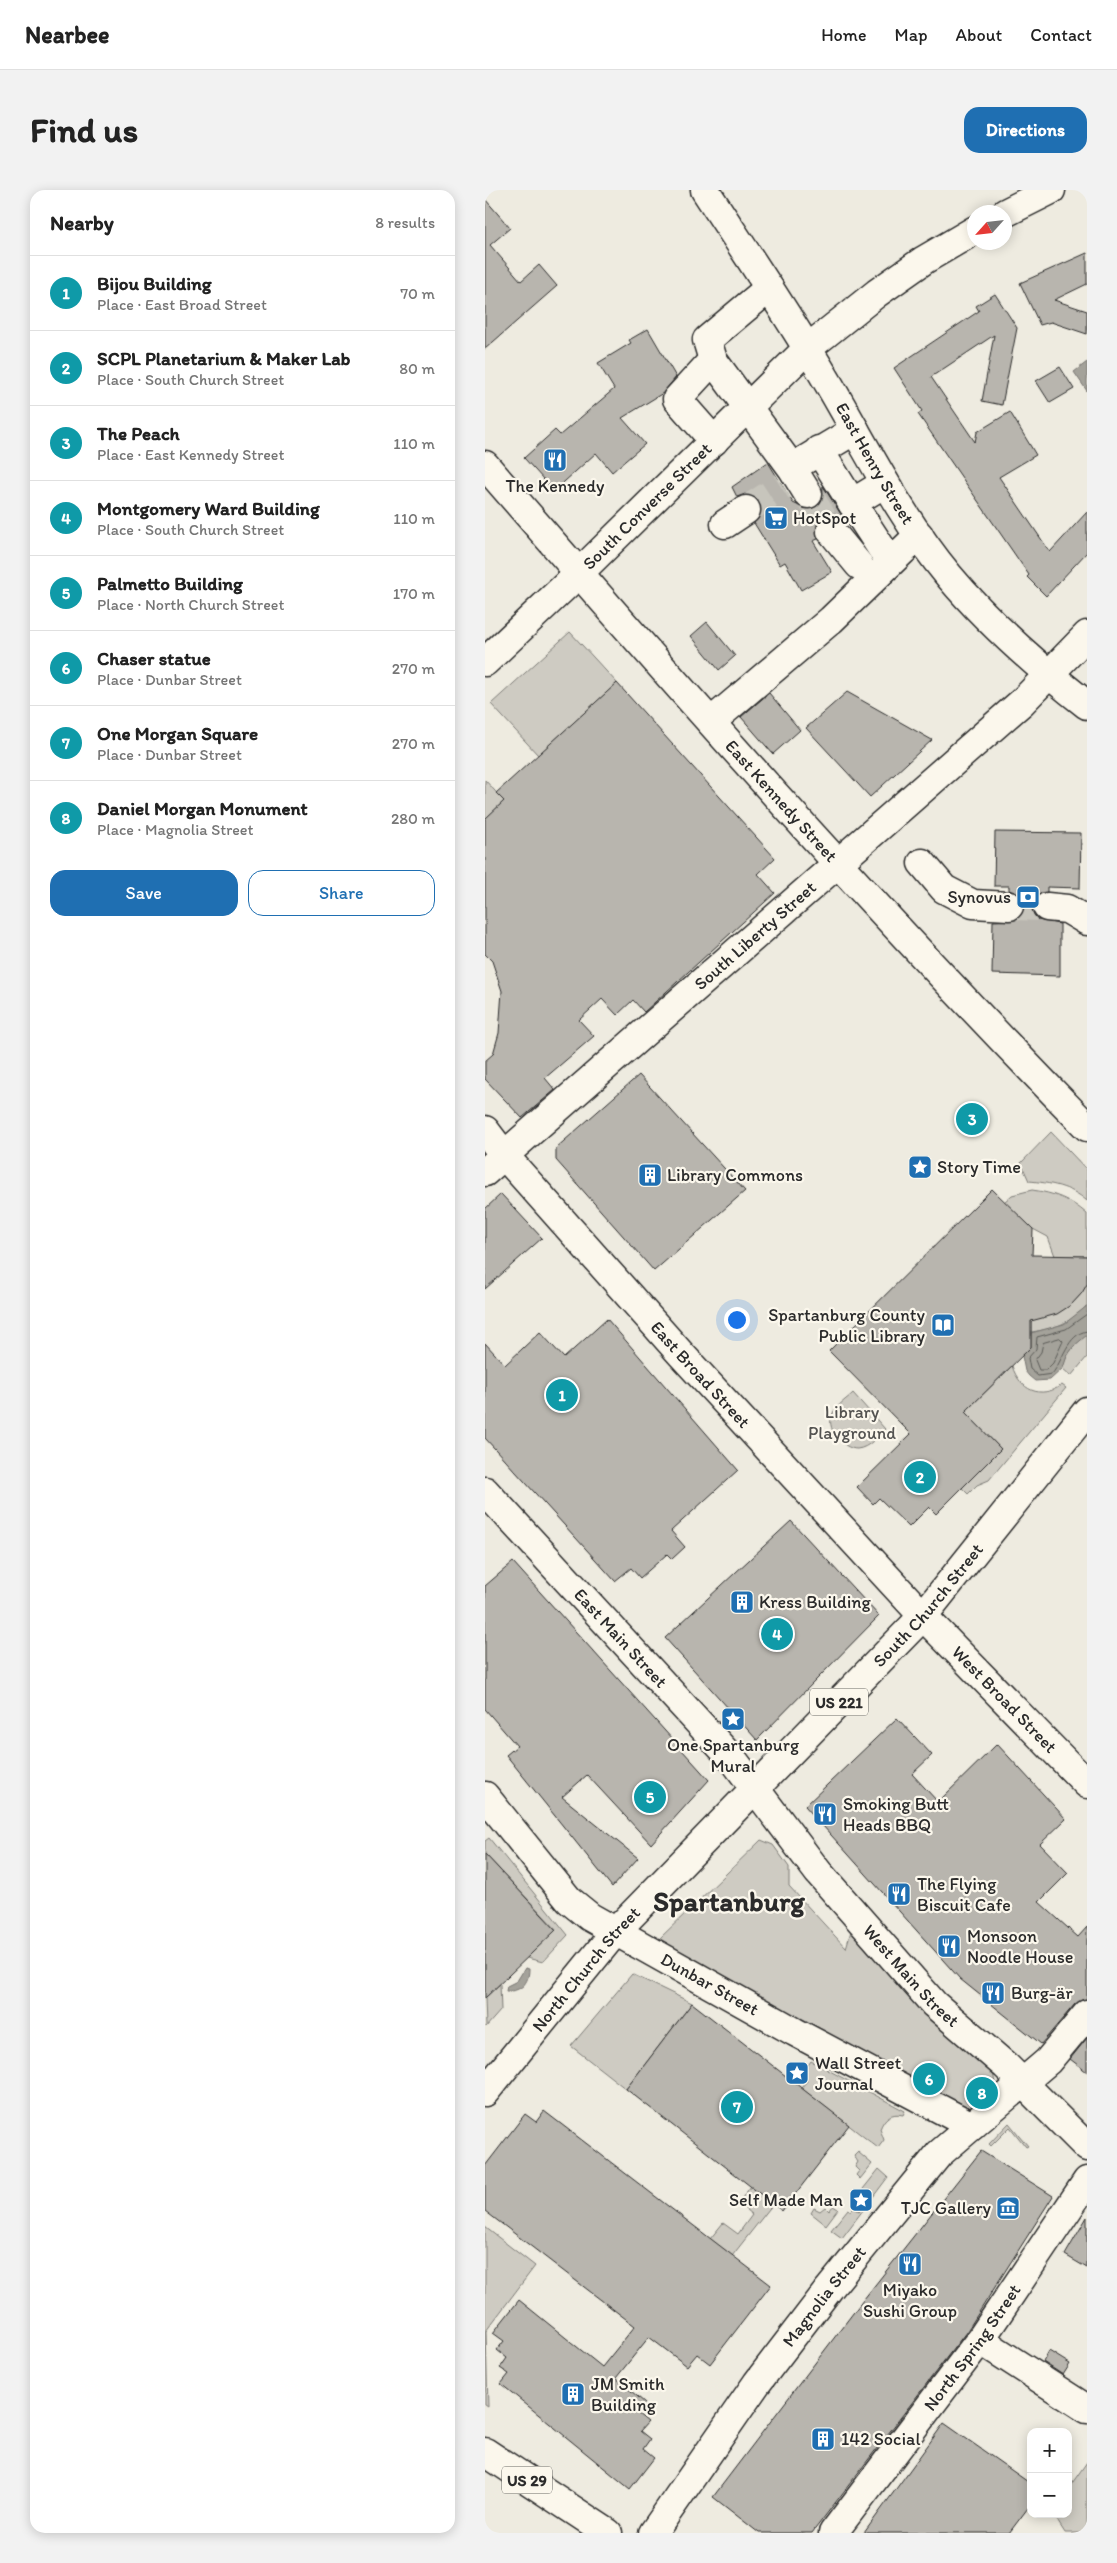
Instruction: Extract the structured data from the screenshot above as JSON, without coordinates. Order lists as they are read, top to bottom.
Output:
{
  "streets": {
    "street": [
      "East Henry Street",
      "South Converse Street",
      "East Kennedy Street",
      "South Liberty Street",
      "East Broad Street",
      "South Church Street",
      "East Main Street",
      "West Broad Street",
      "US 221",
      "North Church Street",
      "West Main Street",
      "Dunbar Street",
      "Magnolia Street",
      "North Spring Street",
      "US 29"
    ]
  },
  "crossings": [
    ["East Henry Street", "South Converse Street"],
    ["East Henry Street", "South Liberty Street"],
    ["South Converse Street", "East Kennedy Street"],
    ["East Kennedy Street", "South Liberty Street"],
    ["South Liberty Street", "East Broad Street"],
    ["East Broad Street", "South Church Street"],
    ["East Broad Street", "West Broad Street"],
    ["South Church Street", "East Main Street"],
    ["South Church Street", "West Broad Street"],
    ["South Church Street", "North Church Street"],
    ["South Church Street", "West Main Street"],
    ["East Main Street", "North Church Street"],
    ["East Main Street", "West Main Street"],
    ["North Church Street", "West Main Street"],
    ["North Church Street", "Dunbar Street"],
    ["West Main Street", "Magnolia Street"],
    ["Dunbar Street", "Magnolia Street"]
  ],
  "districts": ["Spartanburg"],
  "parks": ["Library Playground"],
  "places": {
    "restaurant": [
      "The Kennedy",
      "Smoking Butt Heads BBQ",
      "The Flying Biscuit Cafe",
      "Monsoon Noodle House",
      "Burg-är",
      "Miyako Sushi Group"
    ],
    "supermarket": ["HotSpot"],
    "bank": ["Synovus"],
    "place": [
      "Story Time",
      "One Spartanburg Mural",
      "Wall Street Journal",
      "Self Made Man"
    ],
    "building": [
      "Library Commons",
      "Kress Building",
      "JM Smith Building",
      "142 Social"
    ],
    "library": ["Spartanburg County Public Library"],
    "museum": ["TJC Gallery"]
  },
  "north": "bottom left",
  "page": {
    "header": "Nearbee",
    "nav": [
      "Home",
      "Map",
      "About",
      "Contact"
    ],
    "buttons": [
      "Directions",
      ["Save", "Share"]
    ],
    "title": "Find us",
    "heading": ["Nearby", "8 results"],
    "list": [
      {
        "mark": "1",
        "name": "Bijou Building",
        "note": "Place · East Broad Street",
        "value": "70 m"
      },
      {
        "mark": "2",
        "name": "SCPL Planetarium & Maker Lab",
        "note": "Place · South Church Street",
        "value": "80 m"
      },
      {
        "mark": "3",
        "name": "The Peach",
        "note": "Place · East Kennedy Street",
        "value": "110 m"
      },
      {
        "mark": "4",
        "name": "Montgomery Ward Building",
        "note": "Place · South Church Street",
        "value": "110 m"
      },
      {
        "mark": "5",
        "name": "Palmetto Building",
        "note": "Place · North Church Street",
        "value": "170 m"
      },
      {
        "mark": "6",
        "name": "Chaser statue",
        "note": "Place · Dunbar Street",
        "value": "270 m"
      },
      {
        "mark": "7",
        "name": "One Morgan Square",
        "note": "Place · Dunbar Street",
        "value": "270 m"
      },
      {
        "mark": "8",
        "name": "Daniel Morgan Monument",
        "note": "Place · Magnolia Street",
        "value": "280 m"
      }
    ],
    "pins": [
      "3",
      "1",
      "2",
      "4",
      "5",
      "6",
      "8",
      "7"
    ],
    "map_buttons": ["+", "−"]
  }
}
